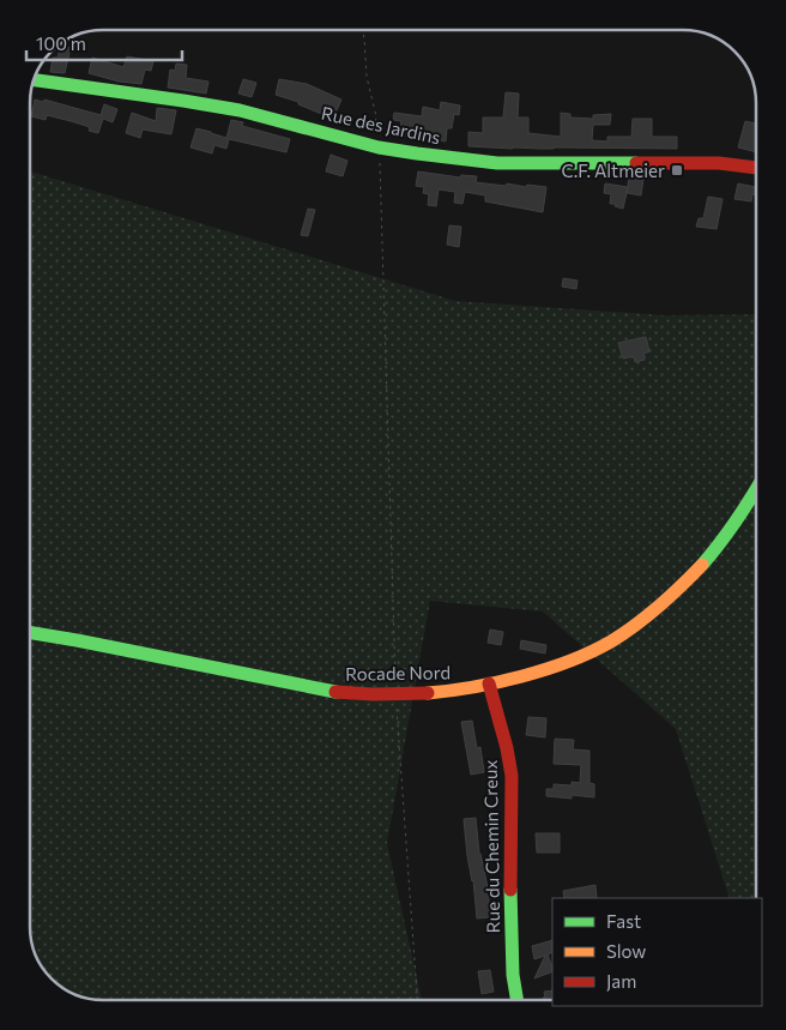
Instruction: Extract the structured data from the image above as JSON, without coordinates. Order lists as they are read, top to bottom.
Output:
{
  "streets": {
    "street": ["Rue des Jardins", "Rocade Nord", "Rue du Chemin Creux"]
  },
  "crossings": [
    ["Rocade Nord", "Rue du Chemin Creux"]
  ],
  "places": {
    "transit": ["C.F. Altmeier"]
  },
  "legend": ["Fast", "Slow", "Jam"],
  "scale_bar": "100 m"
}
